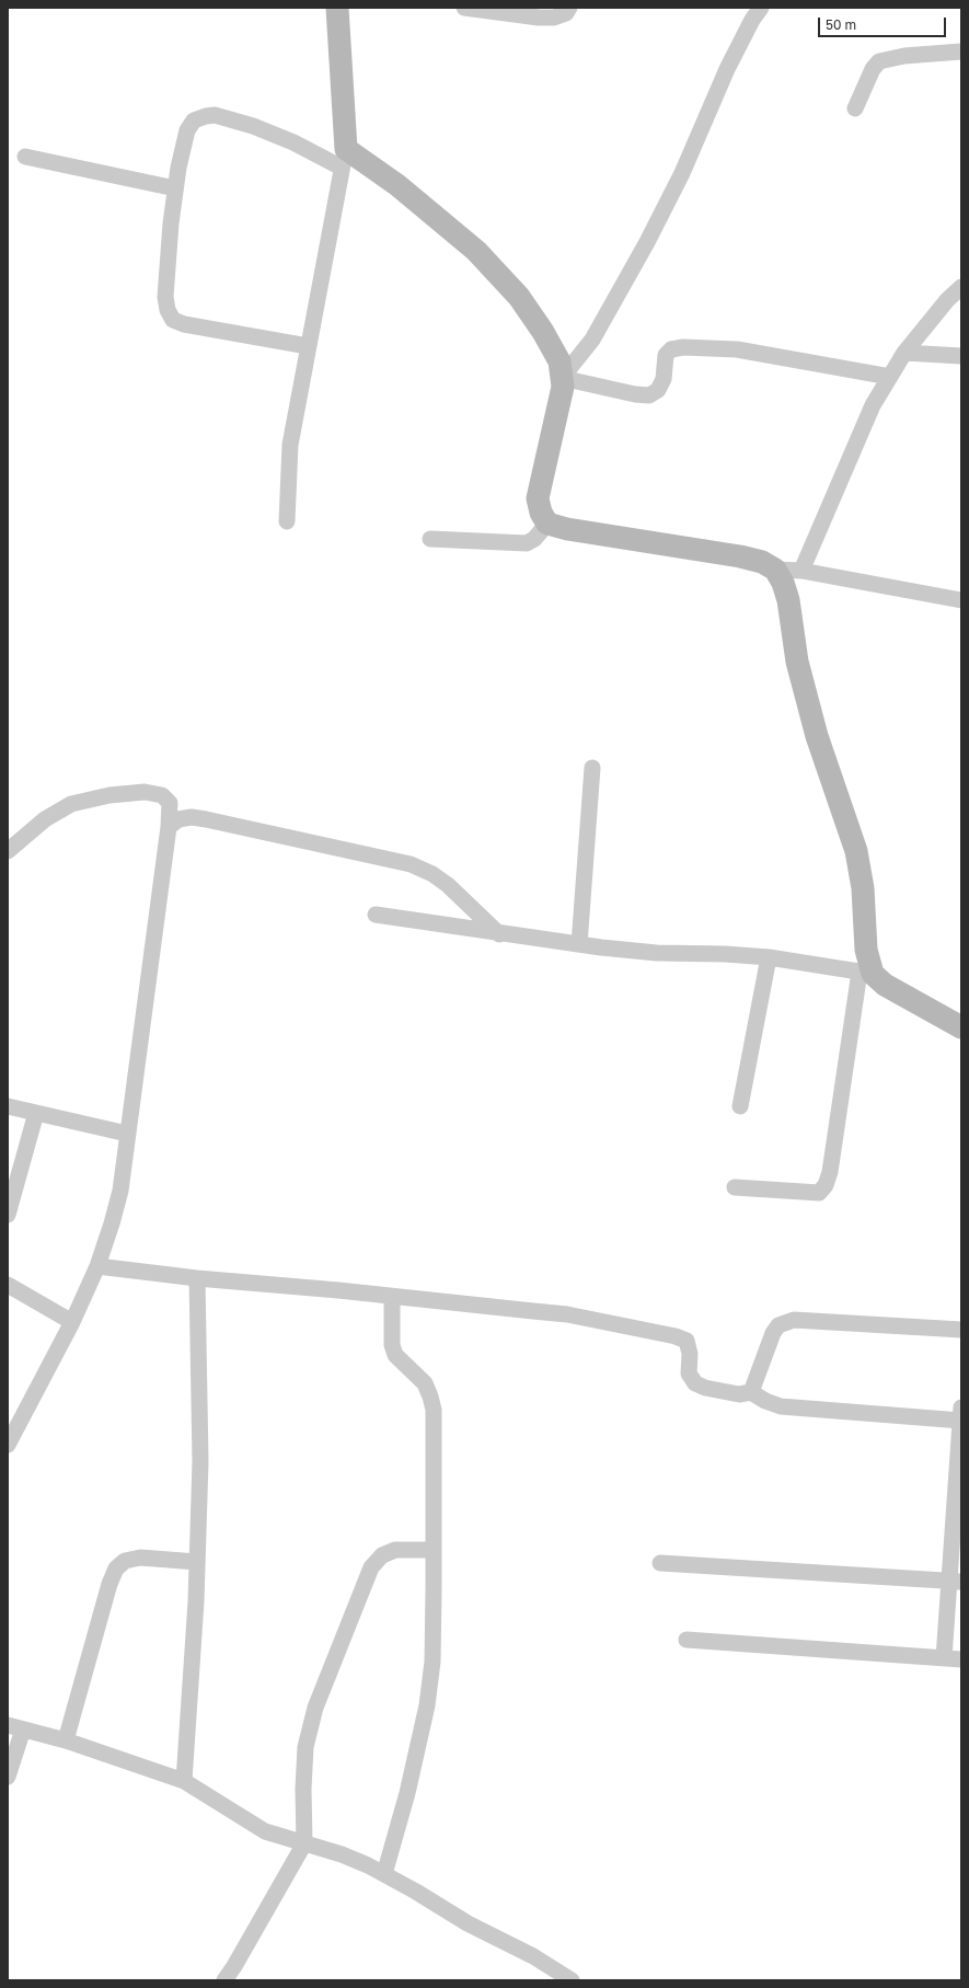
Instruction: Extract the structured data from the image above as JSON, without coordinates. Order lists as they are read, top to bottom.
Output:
{
  "scale_bar": "50 m"
}
